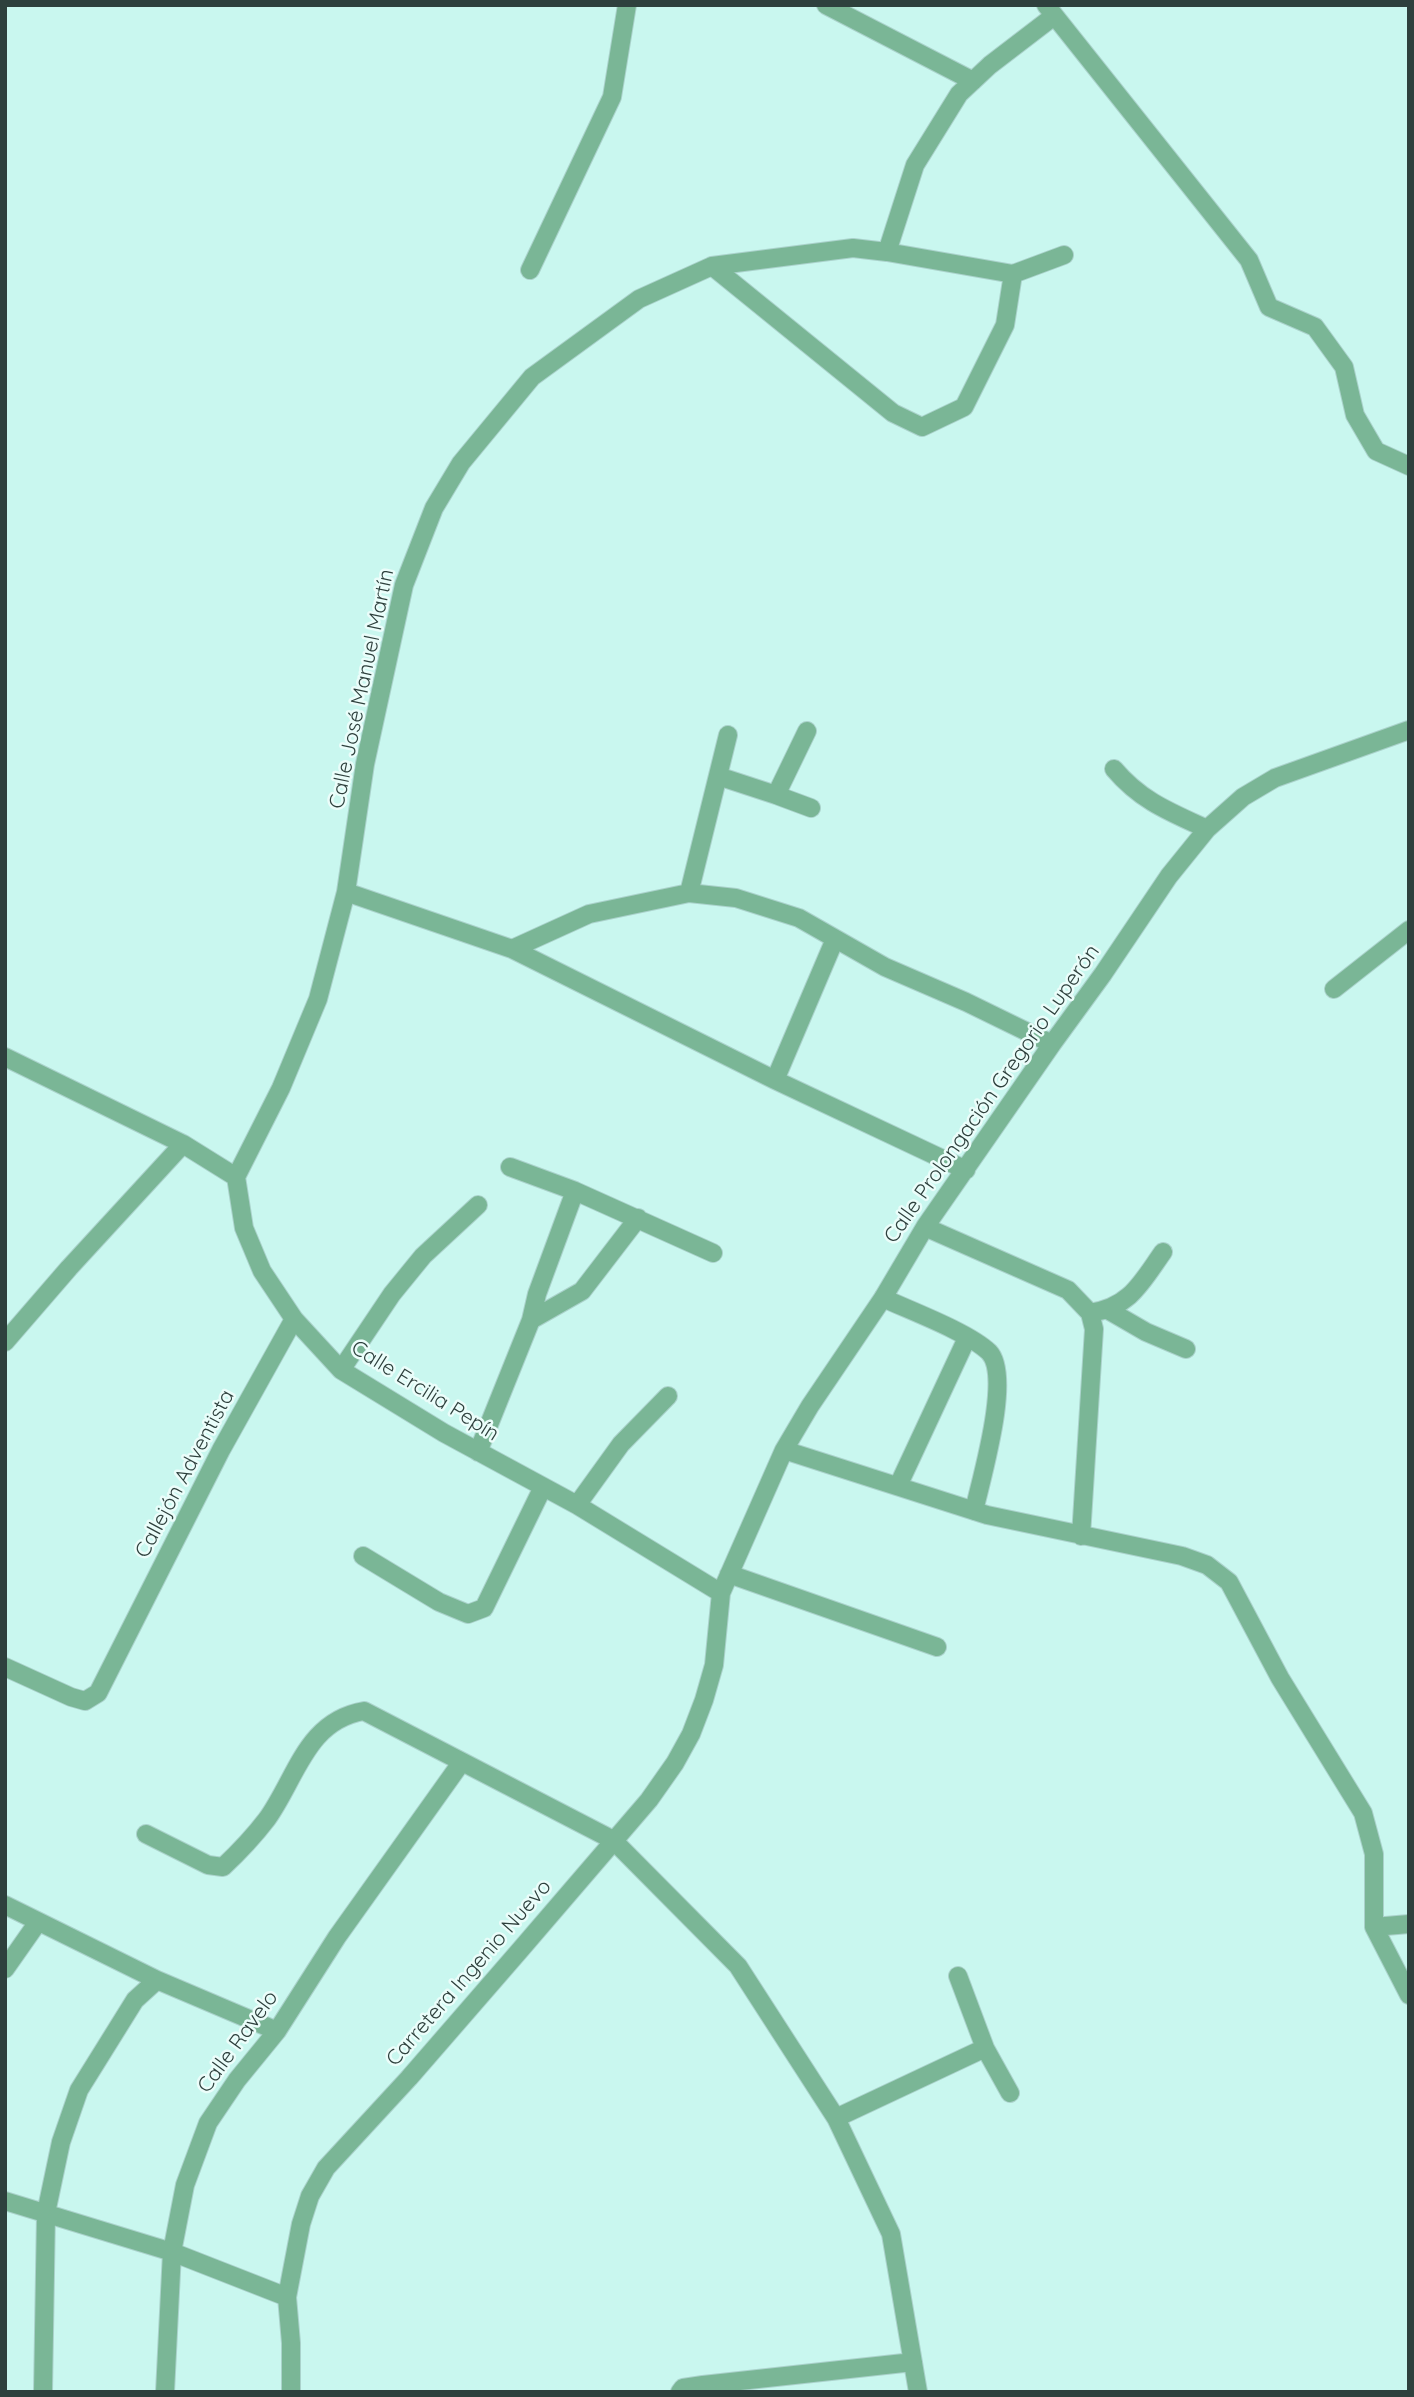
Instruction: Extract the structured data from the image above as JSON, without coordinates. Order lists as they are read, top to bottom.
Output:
{
  "streets": {
    "street": [
      "Calle José Manuel Martín",
      "Calle Prolongación Gregorio Luperón",
      "Calle Ercilia Pepín",
      "Callejón Adventista",
      "Carretera Ingenio Nuevo",
      "Calle Ravelo"
    ]
  },
  "crossings": [
    ["Calle José Manuel Martín", "Calle Ercilia Pepín"],
    ["Calle Prolongación Gregorio Luperón", "Calle Ercilia Pepín"],
    ["Calle Prolongación Gregorio Luperón", "Carretera Ingenio Nuevo"],
    ["Calle Ercilia Pepín", "Callejón Adventista"],
    ["Calle Ercilia Pepín", "Carretera Ingenio Nuevo"]
  ]
}
